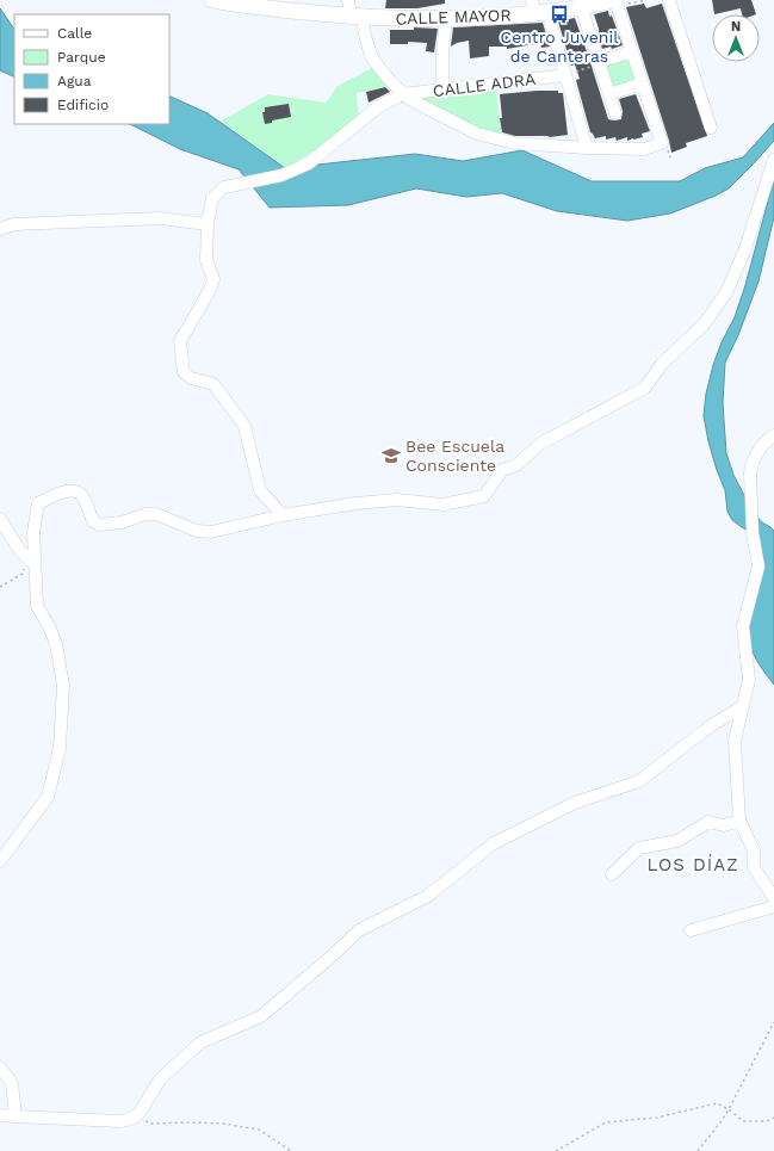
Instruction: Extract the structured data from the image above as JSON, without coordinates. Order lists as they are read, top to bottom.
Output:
{
  "streets": {
    "main road": ["CALLE MAYOR"],
    "street": ["CALLE ADRA"]
  },
  "districts": ["LOS DÍAZ"],
  "places": {
    "bus stop": ["Centro Juvenil de Canteras"],
    "school or university": ["Bee Escuela Consciente"]
  },
  "legend": [
    "Calle",
    "Parque",
    "Agua",
    "Edificio"
  ],
  "north": "top"
}
